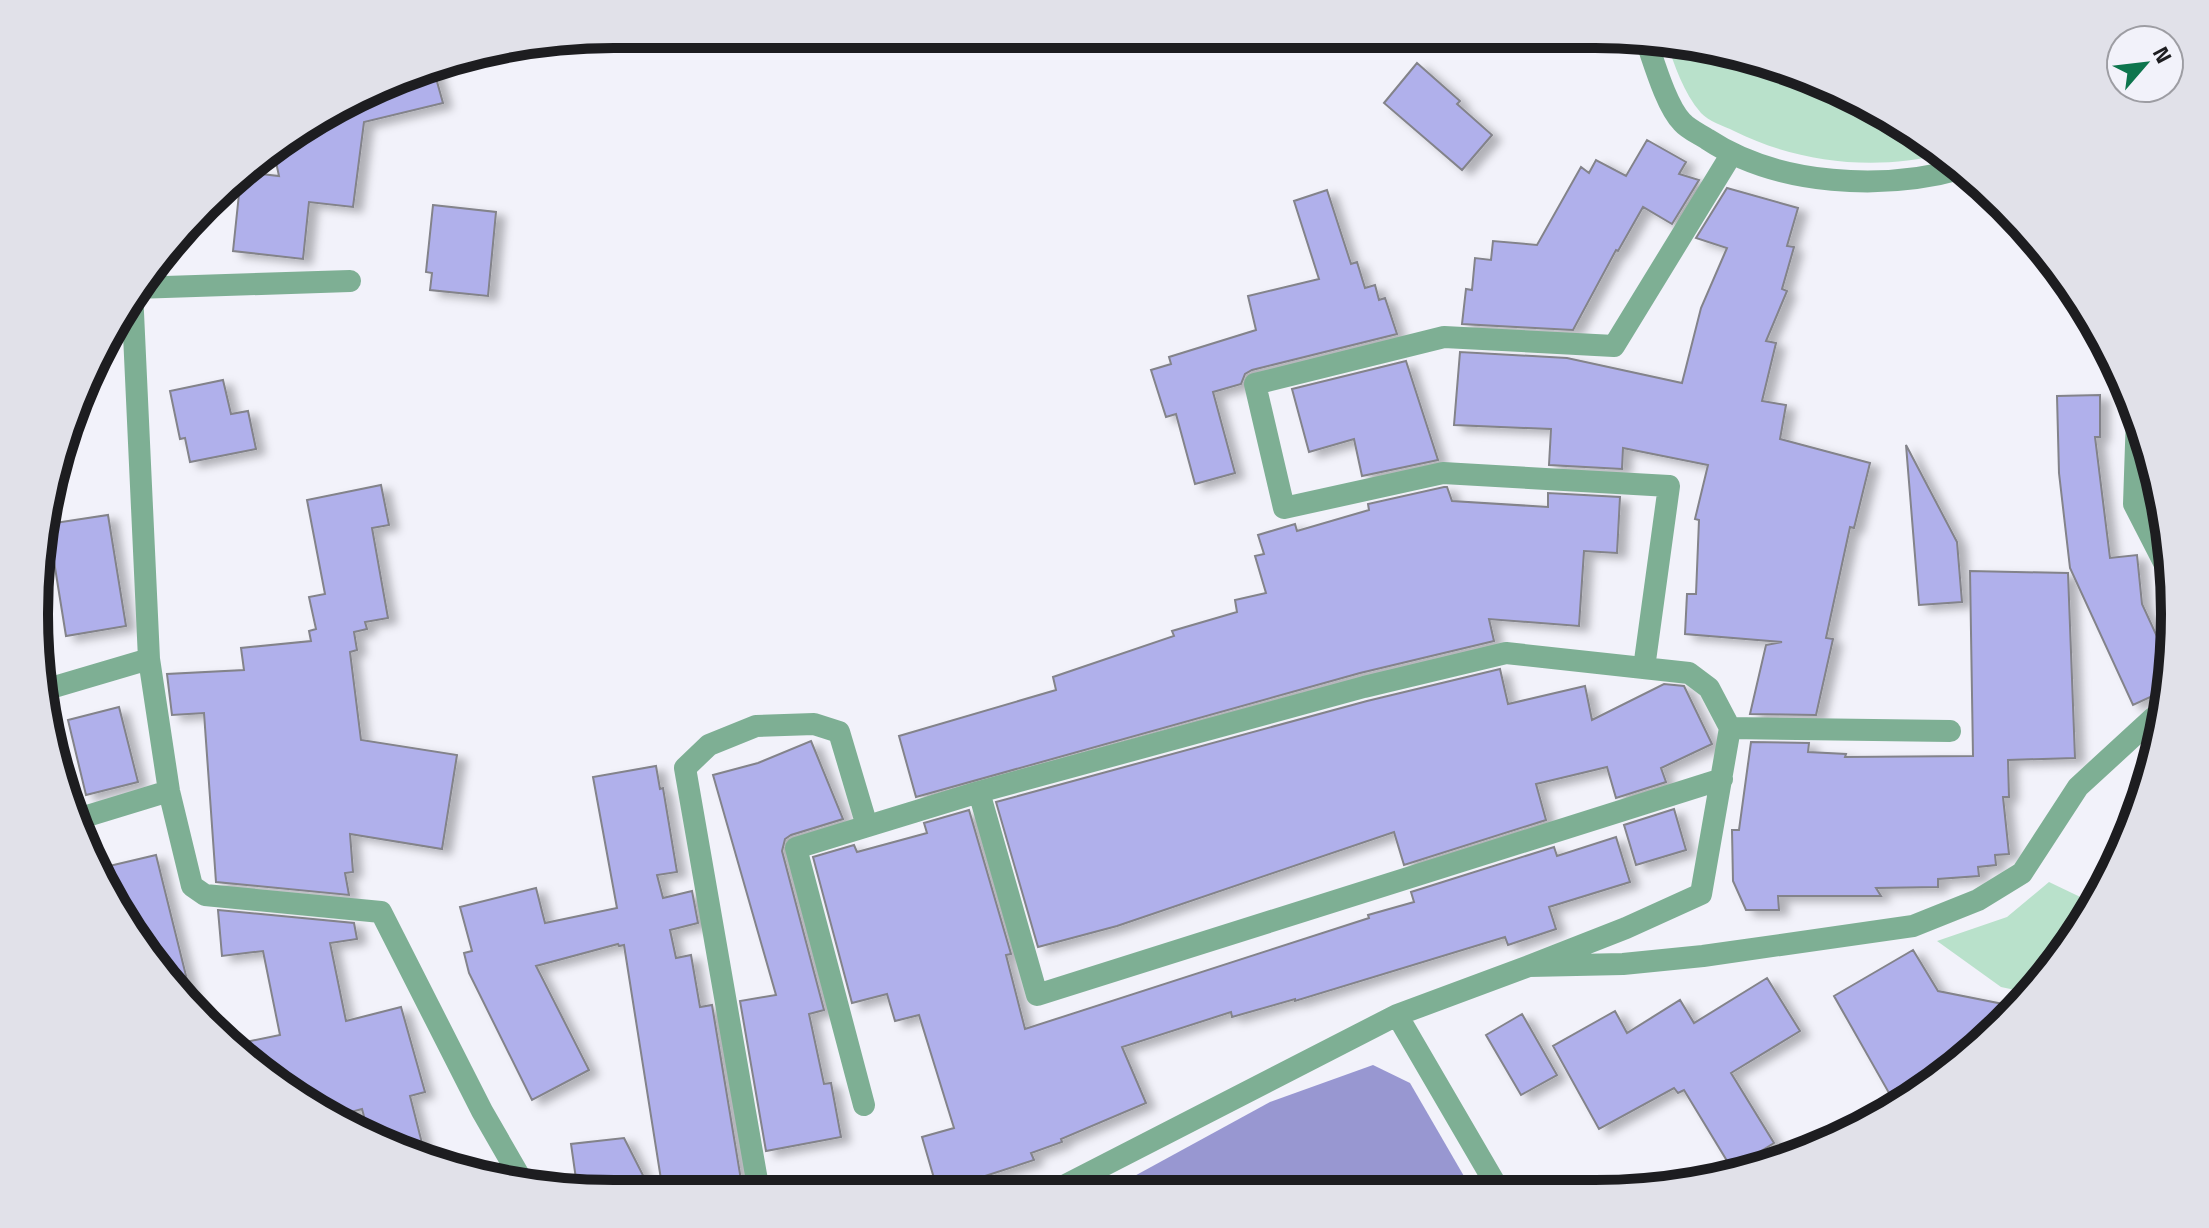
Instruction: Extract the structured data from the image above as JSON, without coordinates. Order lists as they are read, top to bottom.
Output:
{
  "north": "top right"
}
